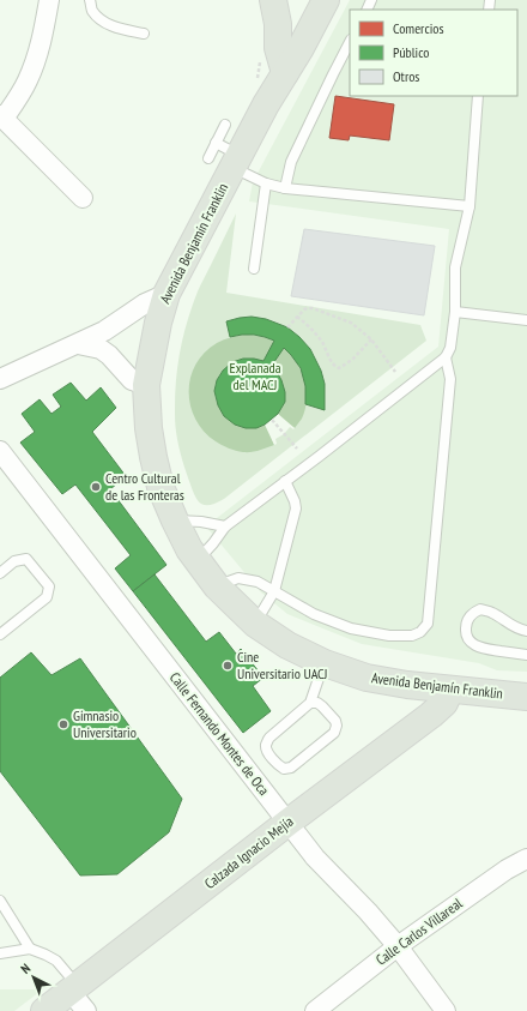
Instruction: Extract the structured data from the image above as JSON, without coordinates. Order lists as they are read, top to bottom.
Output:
{
  "streets": {
    "main road": ["Avenida Benjamín Franklin", "Calzada Ignacio Mejía"],
    "street": ["Calle Fernando Montes de Oca", "Calle Carlos Villareal"]
  },
  "crossings": [
    ["Avenida Benjamín Franklin", "Calzada Ignacio Mejía"],
    ["Calle Fernando Montes de Oca", "Calzada Ignacio Mejía"],
    ["Calle Fernando Montes de Oca", "Calle Carlos Villareal"]
  ],
  "parks": ["Explanada del MACJ"],
  "places": ["Centro Cultural de las Fronteras", "Cine Universitario UACJ", "Gimnasio Universitario"],
  "legend": ["Comercios", "Público", "Otros"],
  "north": "top left"
}
